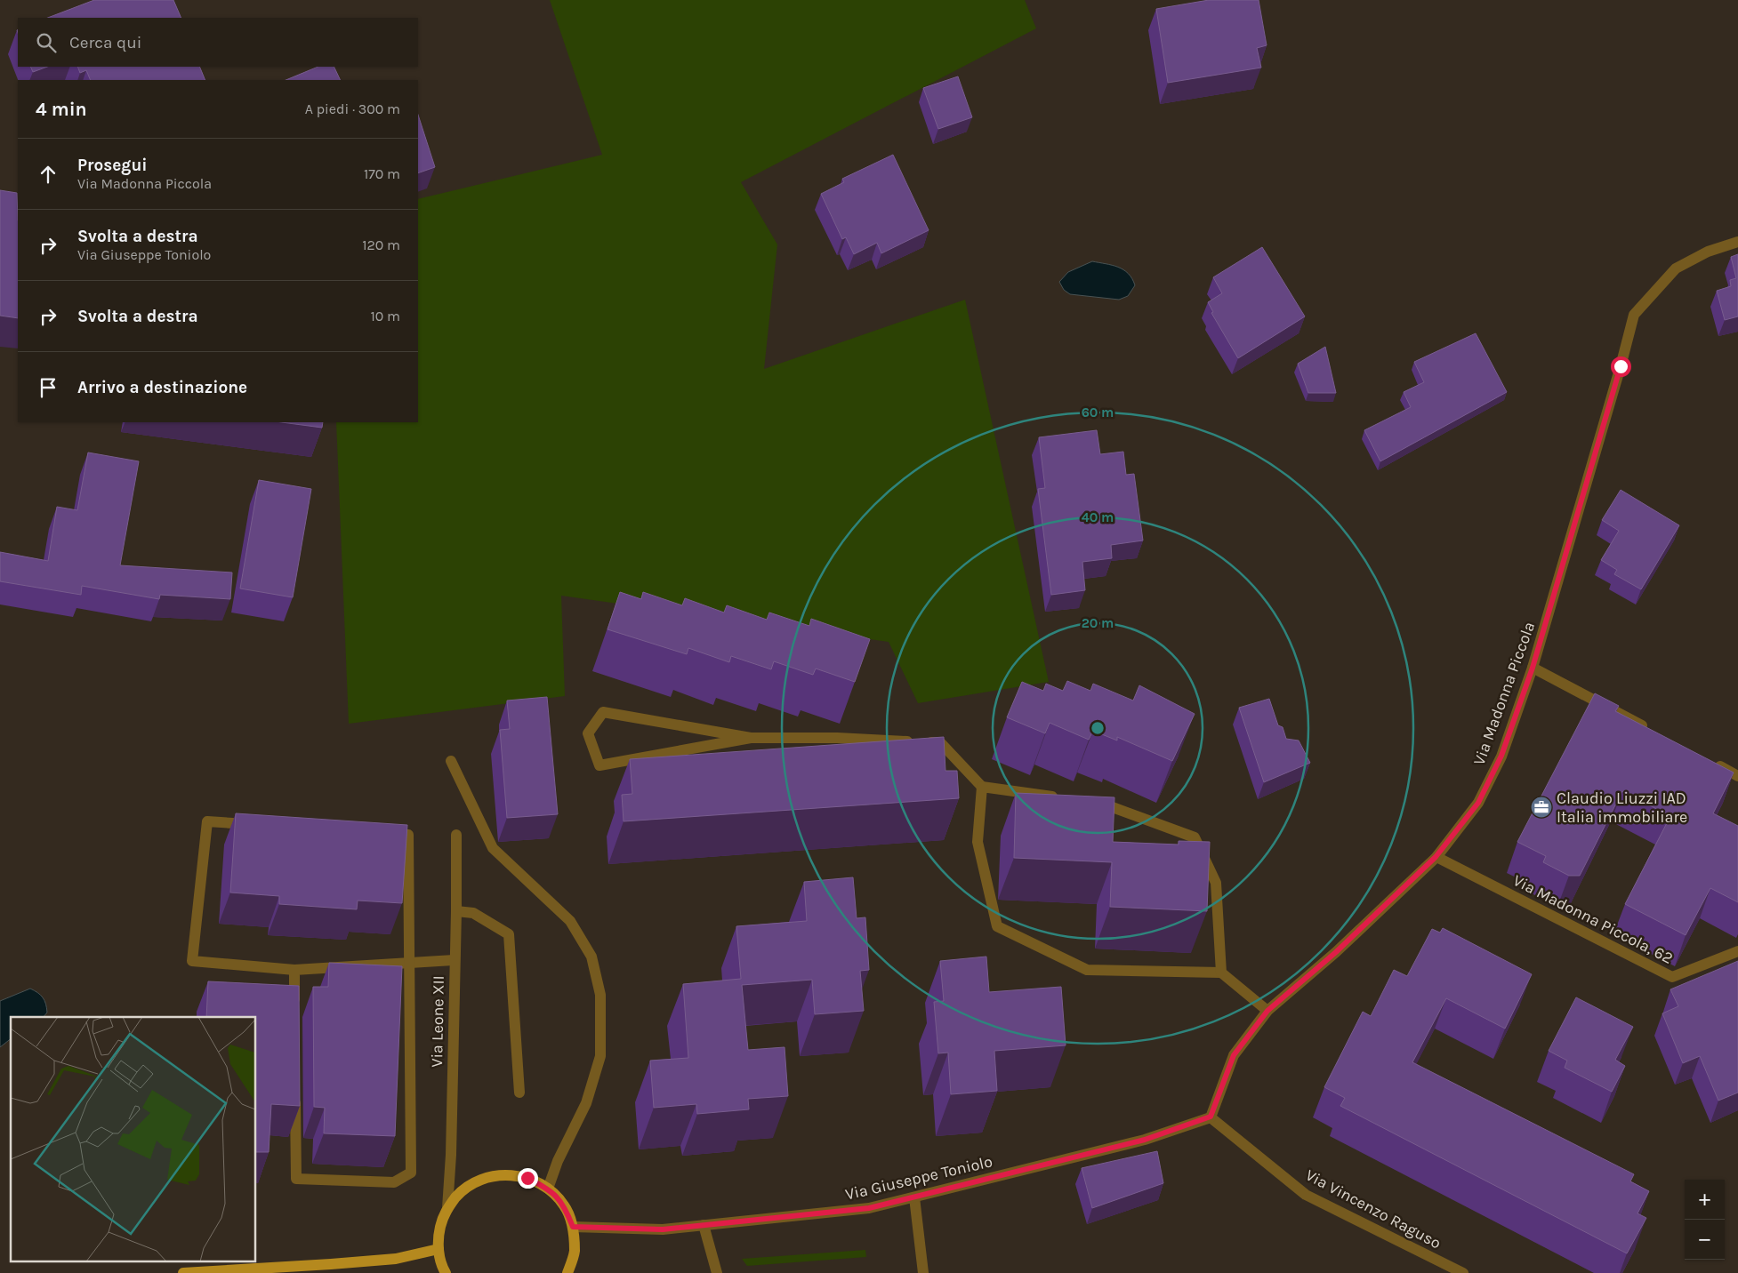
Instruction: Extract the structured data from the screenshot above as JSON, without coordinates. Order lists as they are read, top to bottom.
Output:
{
  "streets": {
    "street": [
      "Via Madonna Piccola",
      "Via Madonna Piccola, 62",
      "Via Leone XII",
      "Via Giuseppe Toniolo",
      "Via Vincenzo Raguso"
    ]
  },
  "crossings": [
    ["Via Madonna Piccola", "Via Madonna Piccola, 62"],
    ["Via Madonna Piccola", "Via Giuseppe Toniolo"],
    ["Via Madonna Piccola", "Via Vincenzo Raguso"],
    ["Via Giuseppe Toniolo", "Via Vincenzo Raguso"]
  ],
  "places": {
    "office": ["Claudio Liuzzi IAD Italia immobiliare"]
  },
  "page": {
    "search": "Cerca qui",
    "heading": ["4 min", "A piedi · 300 m"],
    "list": [
      ["Prosegui", "Via Madonna Piccola", "170 m"],
      ["Svolta a destra", "Via Giuseppe Toniolo", "120 m"],
      ["Svolta a destra", "10 m"],
      "Arrivo a destinazione"
    ],
    "map_buttons": ["+", "−"]
  },
  "rings": ["60 m", "40 m", "20 m"]
}
